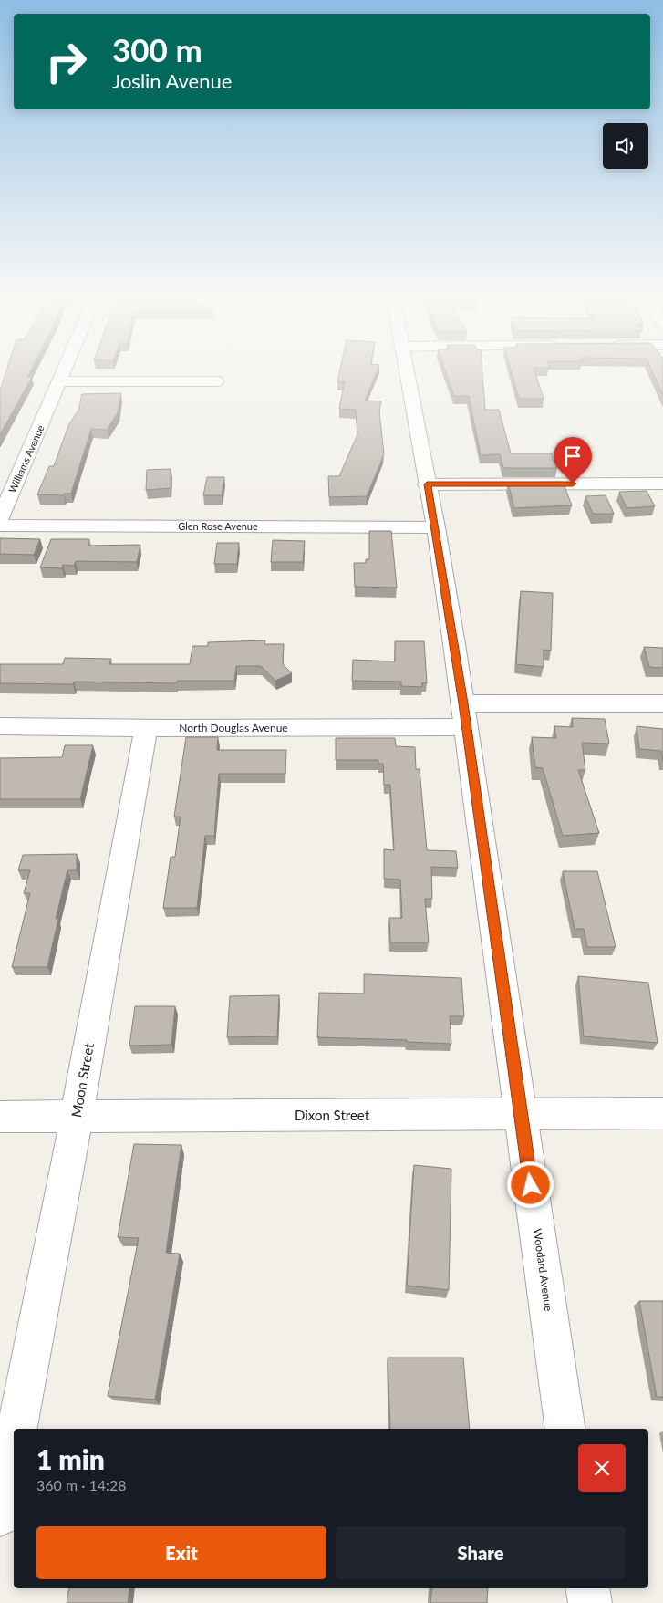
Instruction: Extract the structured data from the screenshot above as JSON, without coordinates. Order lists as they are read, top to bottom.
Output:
{
  "streets": {
    "street": [
      "Williams Avenue",
      "Glen Rose Avenue",
      "North Douglas Avenue",
      "Moon Street",
      "Dixon Street",
      "Woodard Avenue"
    ]
  },
  "crossings": [
    ["Glen Rose Avenue", "Woodard Avenue"],
    ["North Douglas Avenue", "Moon Street"],
    ["North Douglas Avenue", "Woodard Avenue"],
    ["Moon Street", "Dixon Street"],
    ["Dixon Street", "Woodard Avenue"]
  ],
  "page": {
    "turn": ["300 m", "Joslin Avenue"],
    "heading": ["1 min", "360 m · 14:28"],
    "buttons": ["Exit", "Share"]
  }
}
